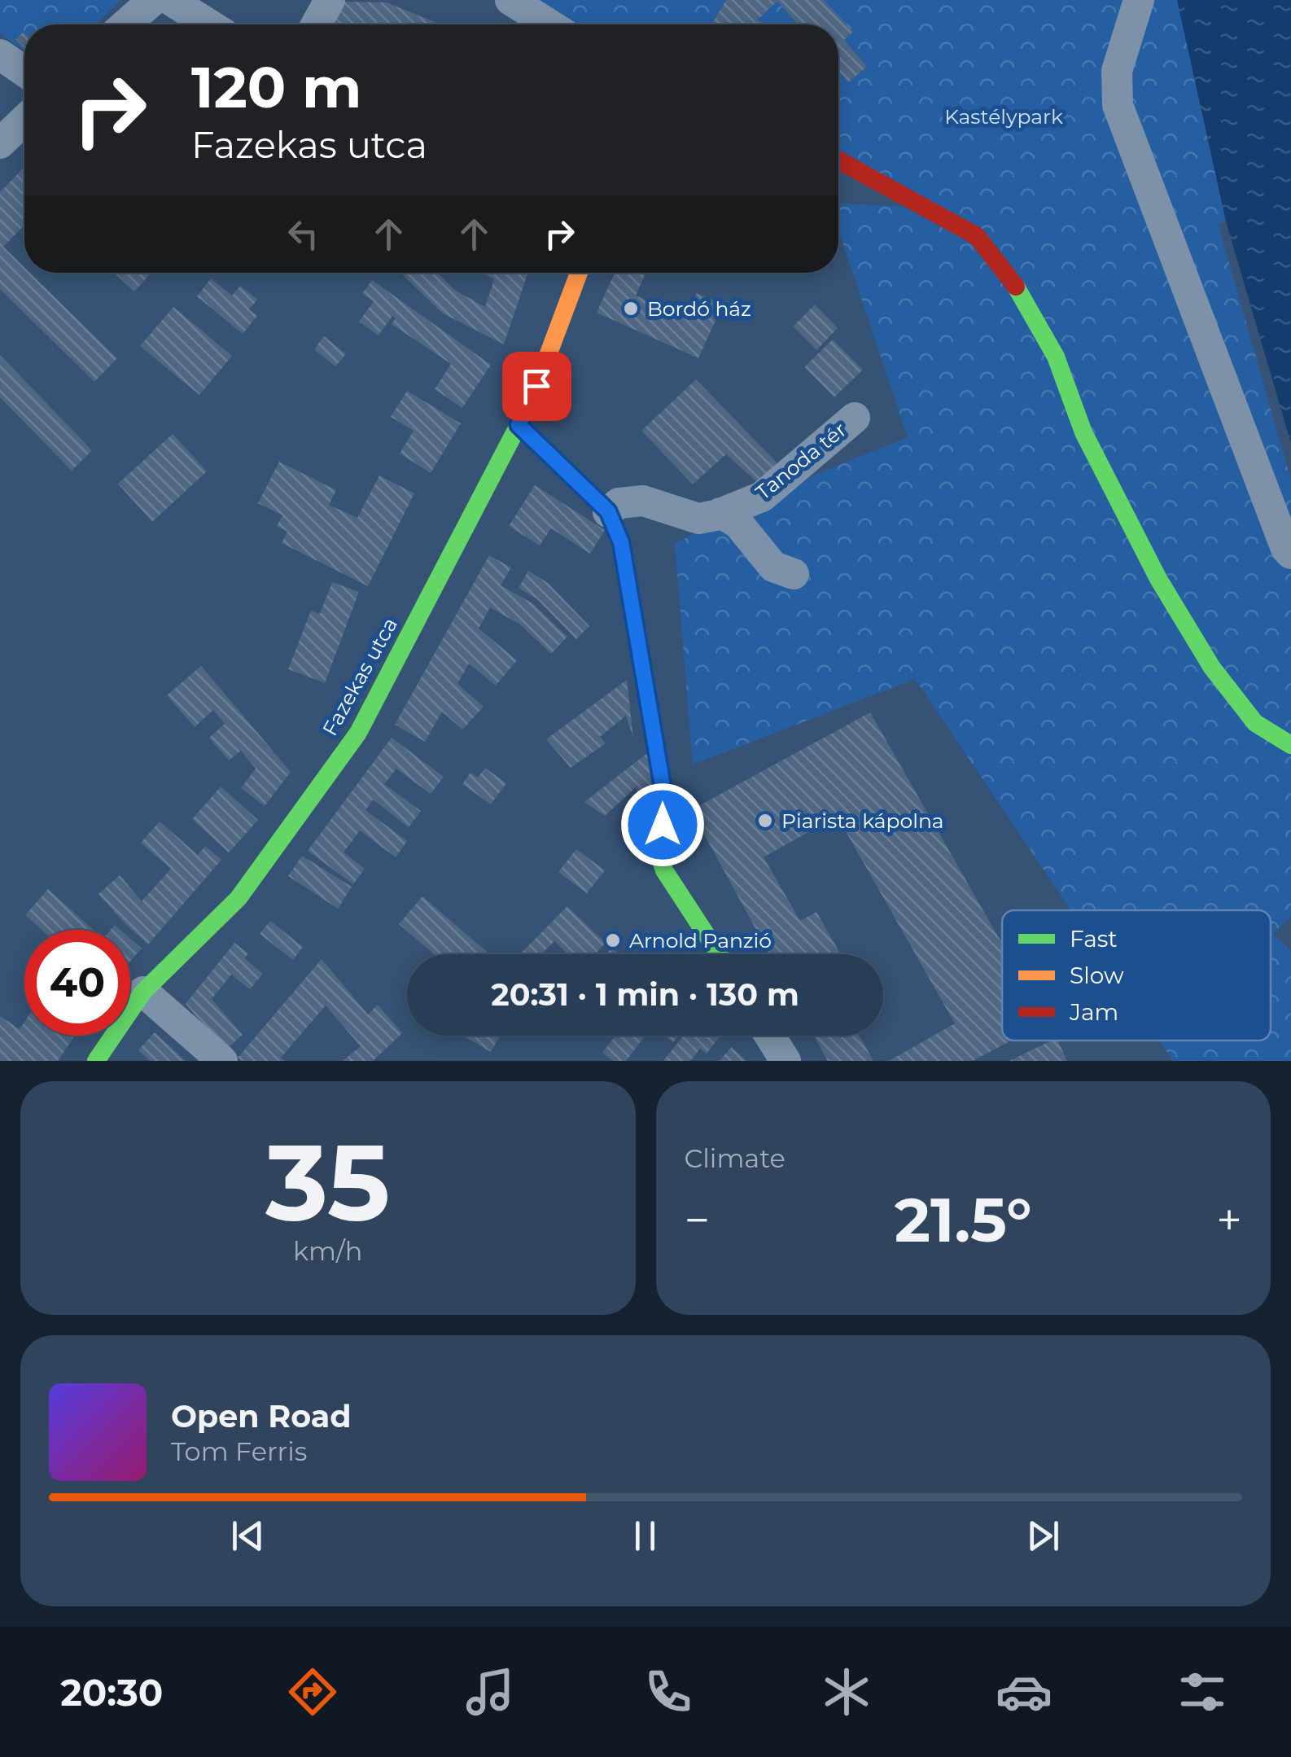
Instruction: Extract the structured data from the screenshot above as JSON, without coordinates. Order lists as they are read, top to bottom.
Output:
{
  "streets": {
    "street": ["Tanoda tér", "Fazekas utca"]
  },
  "parks": ["Kastélypark"],
  "places": ["Bordó ház", "Piarista kápolna", "Arnold Panzió"],
  "legend": ["Fast", "Slow", "Jam"],
  "page": {
    "turn": ["120 m", "Fazekas utca"],
    "limit": "40",
    "trip": "20:31 · 1 min · 130 m",
    "tile": [
      ["35", "km/h"],
      "Climate"
    ],
    "heat": ["−", "21.5°", "+"],
    "song": ["Open Road", "Tom Ferris"],
    "tabs": "20:30"
  }
}
